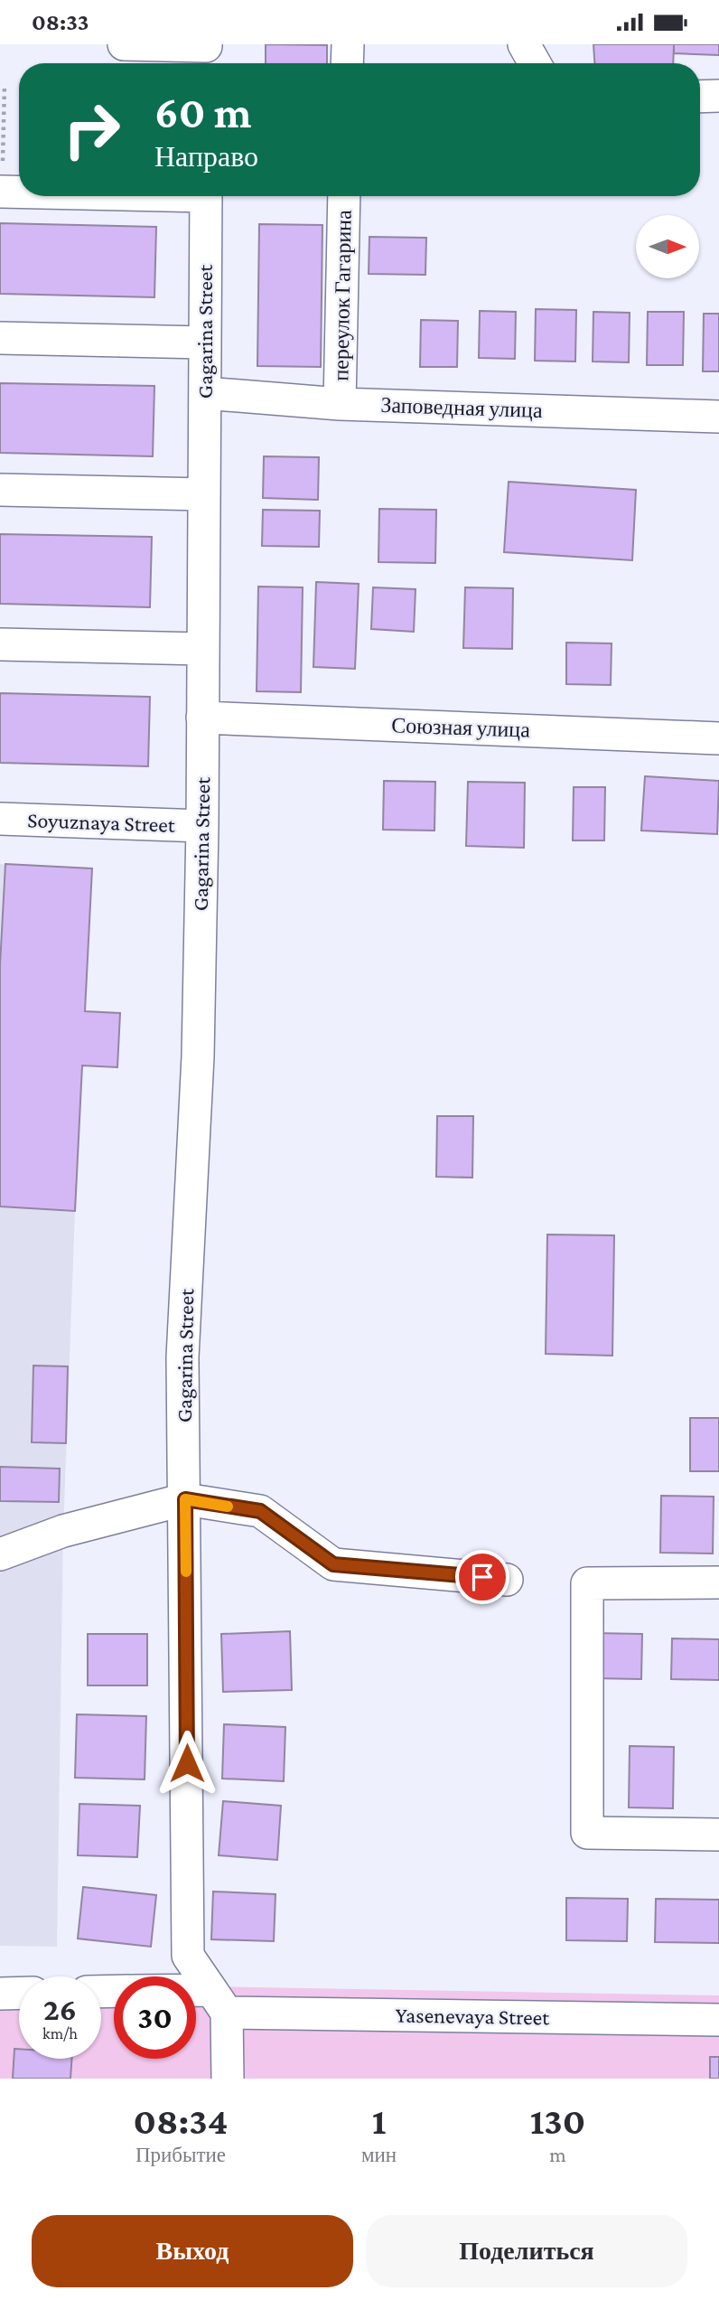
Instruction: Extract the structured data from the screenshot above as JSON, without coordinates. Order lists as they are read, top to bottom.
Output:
{
  "streets": {
    "street": [
      "переулок Гагарина",
      "Gagarina Street",
      "Заповедная улица",
      "Союзная улица",
      "Soyuznaya Street",
      "Yasenevaya Street"
    ]
  },
  "crossings": [
    ["переулок Гагарина", "Заповедная улица"],
    ["Gagarina Street", "Заповедная улица"],
    ["Gagarina Street", "Союзная улица"],
    ["Gagarina Street", "Soyuznaya Street"],
    ["Gagarina Street", "Yasenevaya Street"]
  ],
  "north": "right",
  "page": {
    "status": "08:33",
    "turn": ["60 m", "Направо"],
    "speed": "26 km/h",
    "limit": "30",
    "eta": [
      "08:34",
      "Прибытие",
      "1",
      "мин",
      "130",
      "m"
    ],
    "buttons": ["Выход", "Поделиться"]
  }
}
